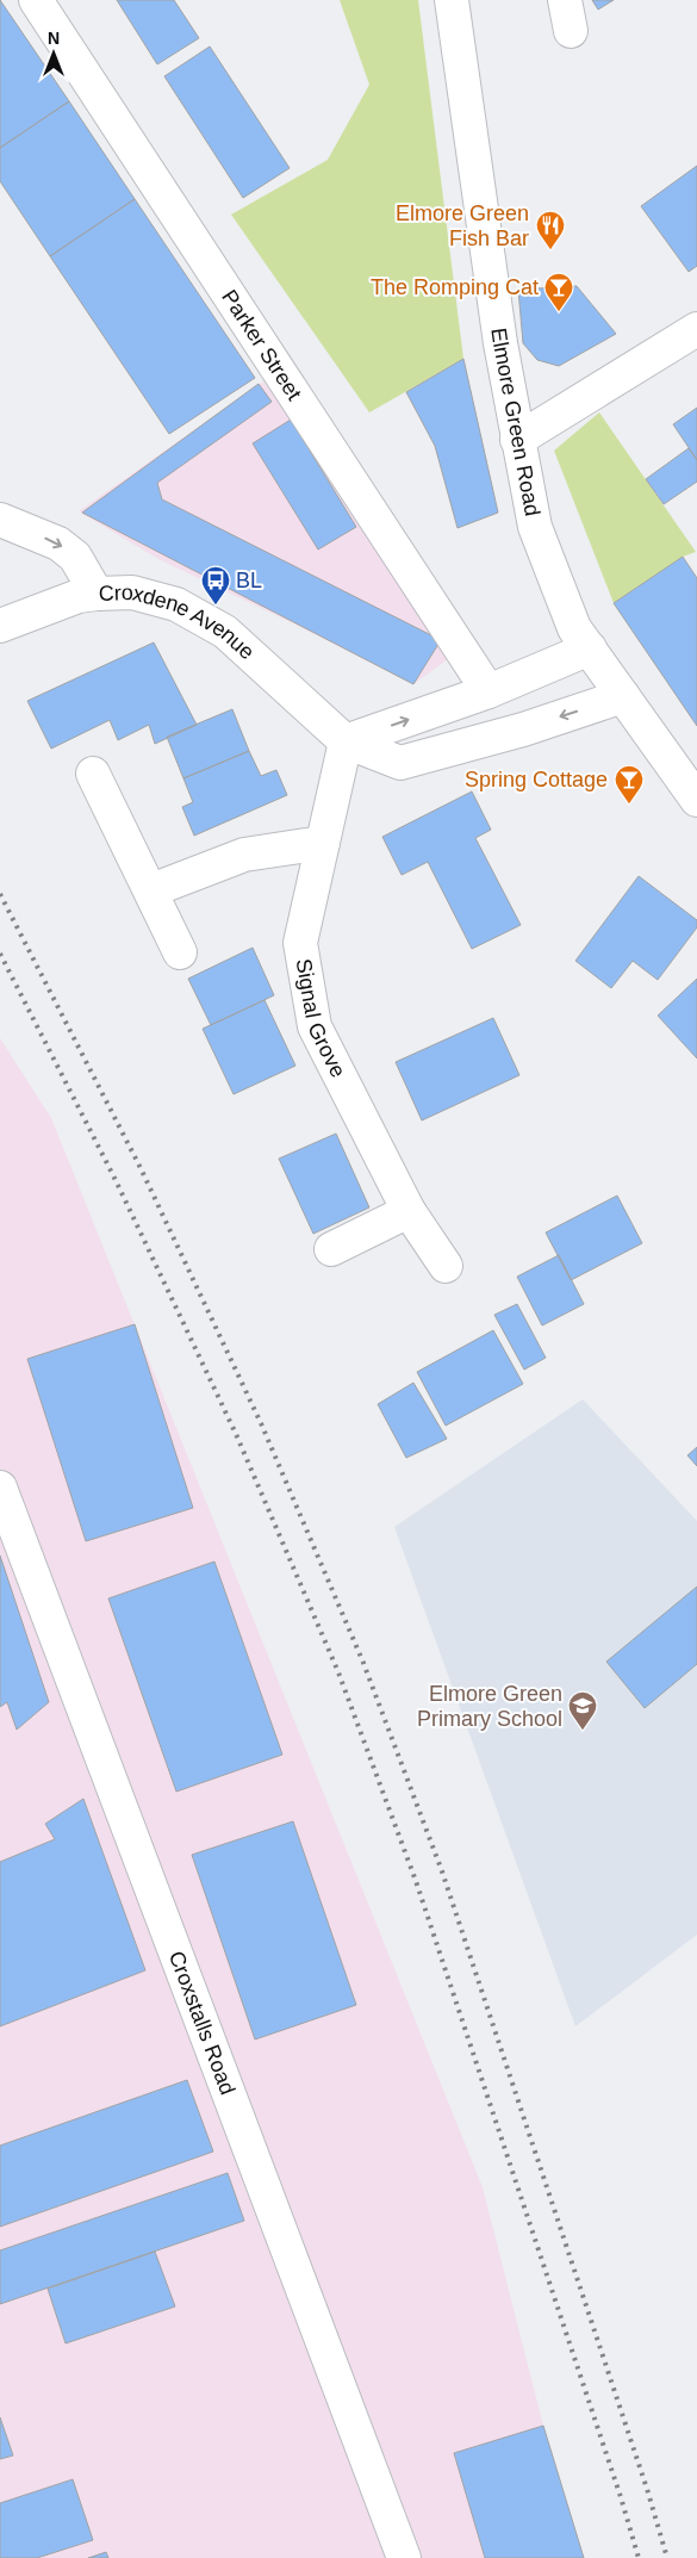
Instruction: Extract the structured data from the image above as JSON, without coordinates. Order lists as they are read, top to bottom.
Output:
{
  "streets": {
    "street": [
      "Parker Street",
      "Elmore Green Road",
      "Croxdene Avenue",
      "Signal Grove",
      "Croxstalls Road"
    ]
  },
  "crossings": [
    ["Elmore Green Road", "Croxdene Avenue"],
    ["Croxdene Avenue", "Signal Grove"]
  ],
  "places": {
    "restaurant": ["Elmore Green Fish Bar"],
    "bar": ["The Romping Cat", "Spring Cottage"],
    "bus stop": ["BL"],
    "school or university": ["Elmore Green Primary School"]
  },
  "north": "top"
}
